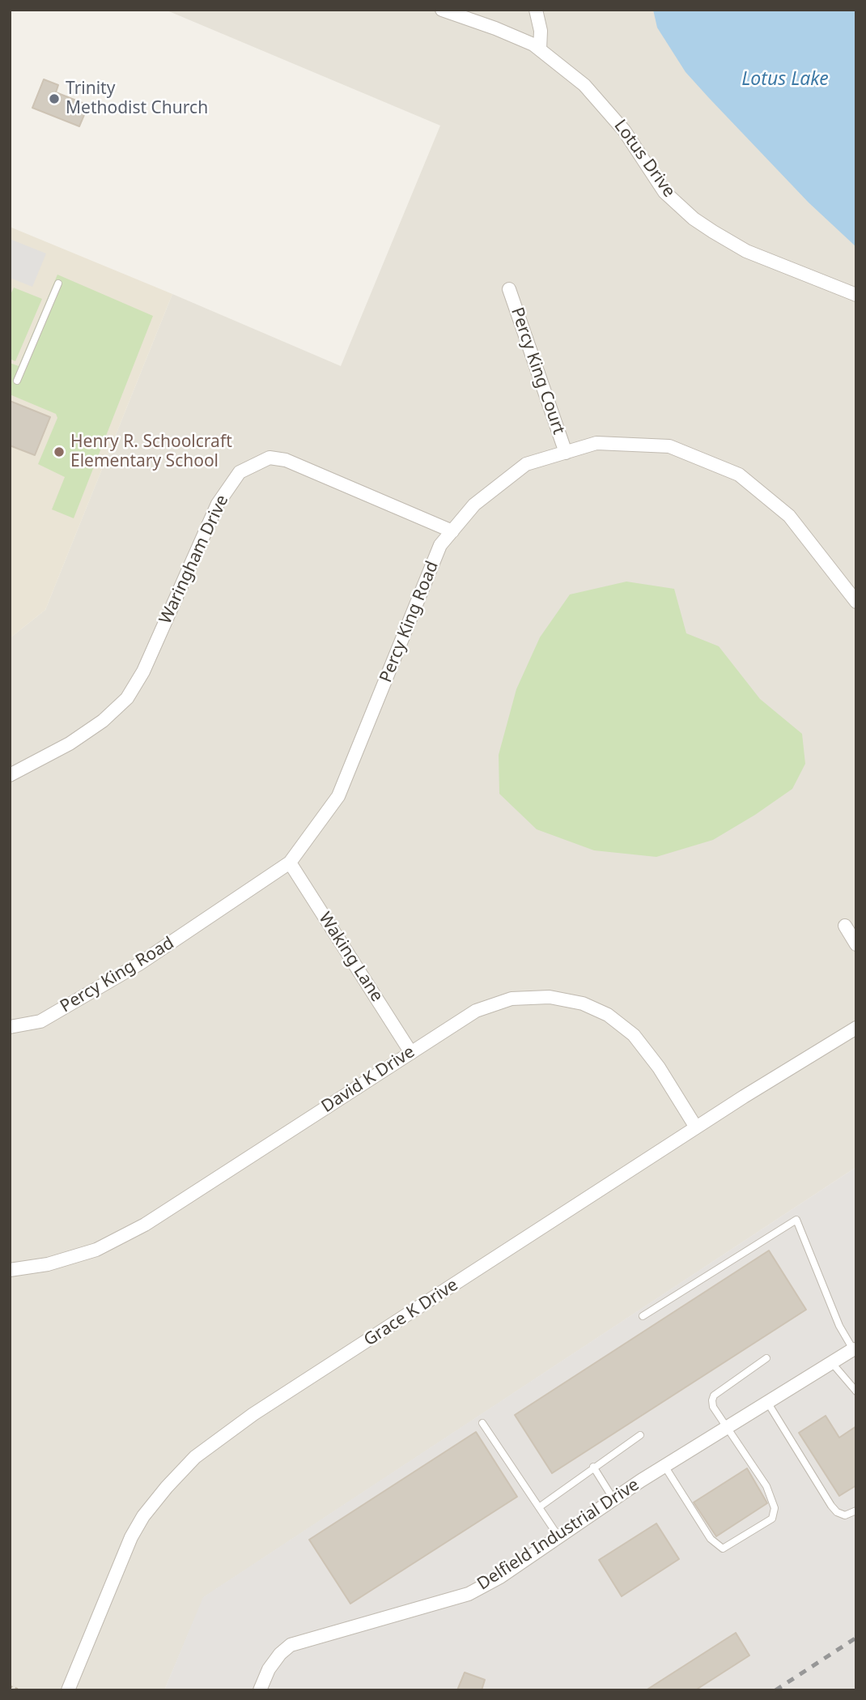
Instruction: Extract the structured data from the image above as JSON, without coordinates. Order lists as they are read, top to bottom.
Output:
{
  "streets": {
    "street": [
      "Lotus Drive",
      "Percy King Court",
      "Waringham Drive",
      "Percy King Road",
      "Waking Lane",
      "David K Drive",
      "Grace K Drive",
      "Delfield Industrial Drive"
    ]
  },
  "crossings": [
    ["Percy King Court", "Percy King Road"],
    ["Waringham Drive", "Percy King Road"],
    ["Percy King Road", "Waking Lane"],
    ["Waking Lane", "David K Drive"],
    ["David K Drive", "Grace K Drive"]
  ],
  "water": ["Lotus Lake"],
  "places": ["Trinity Methodist Church", "Henry R. Schoolcraft Elementary School"]
}
